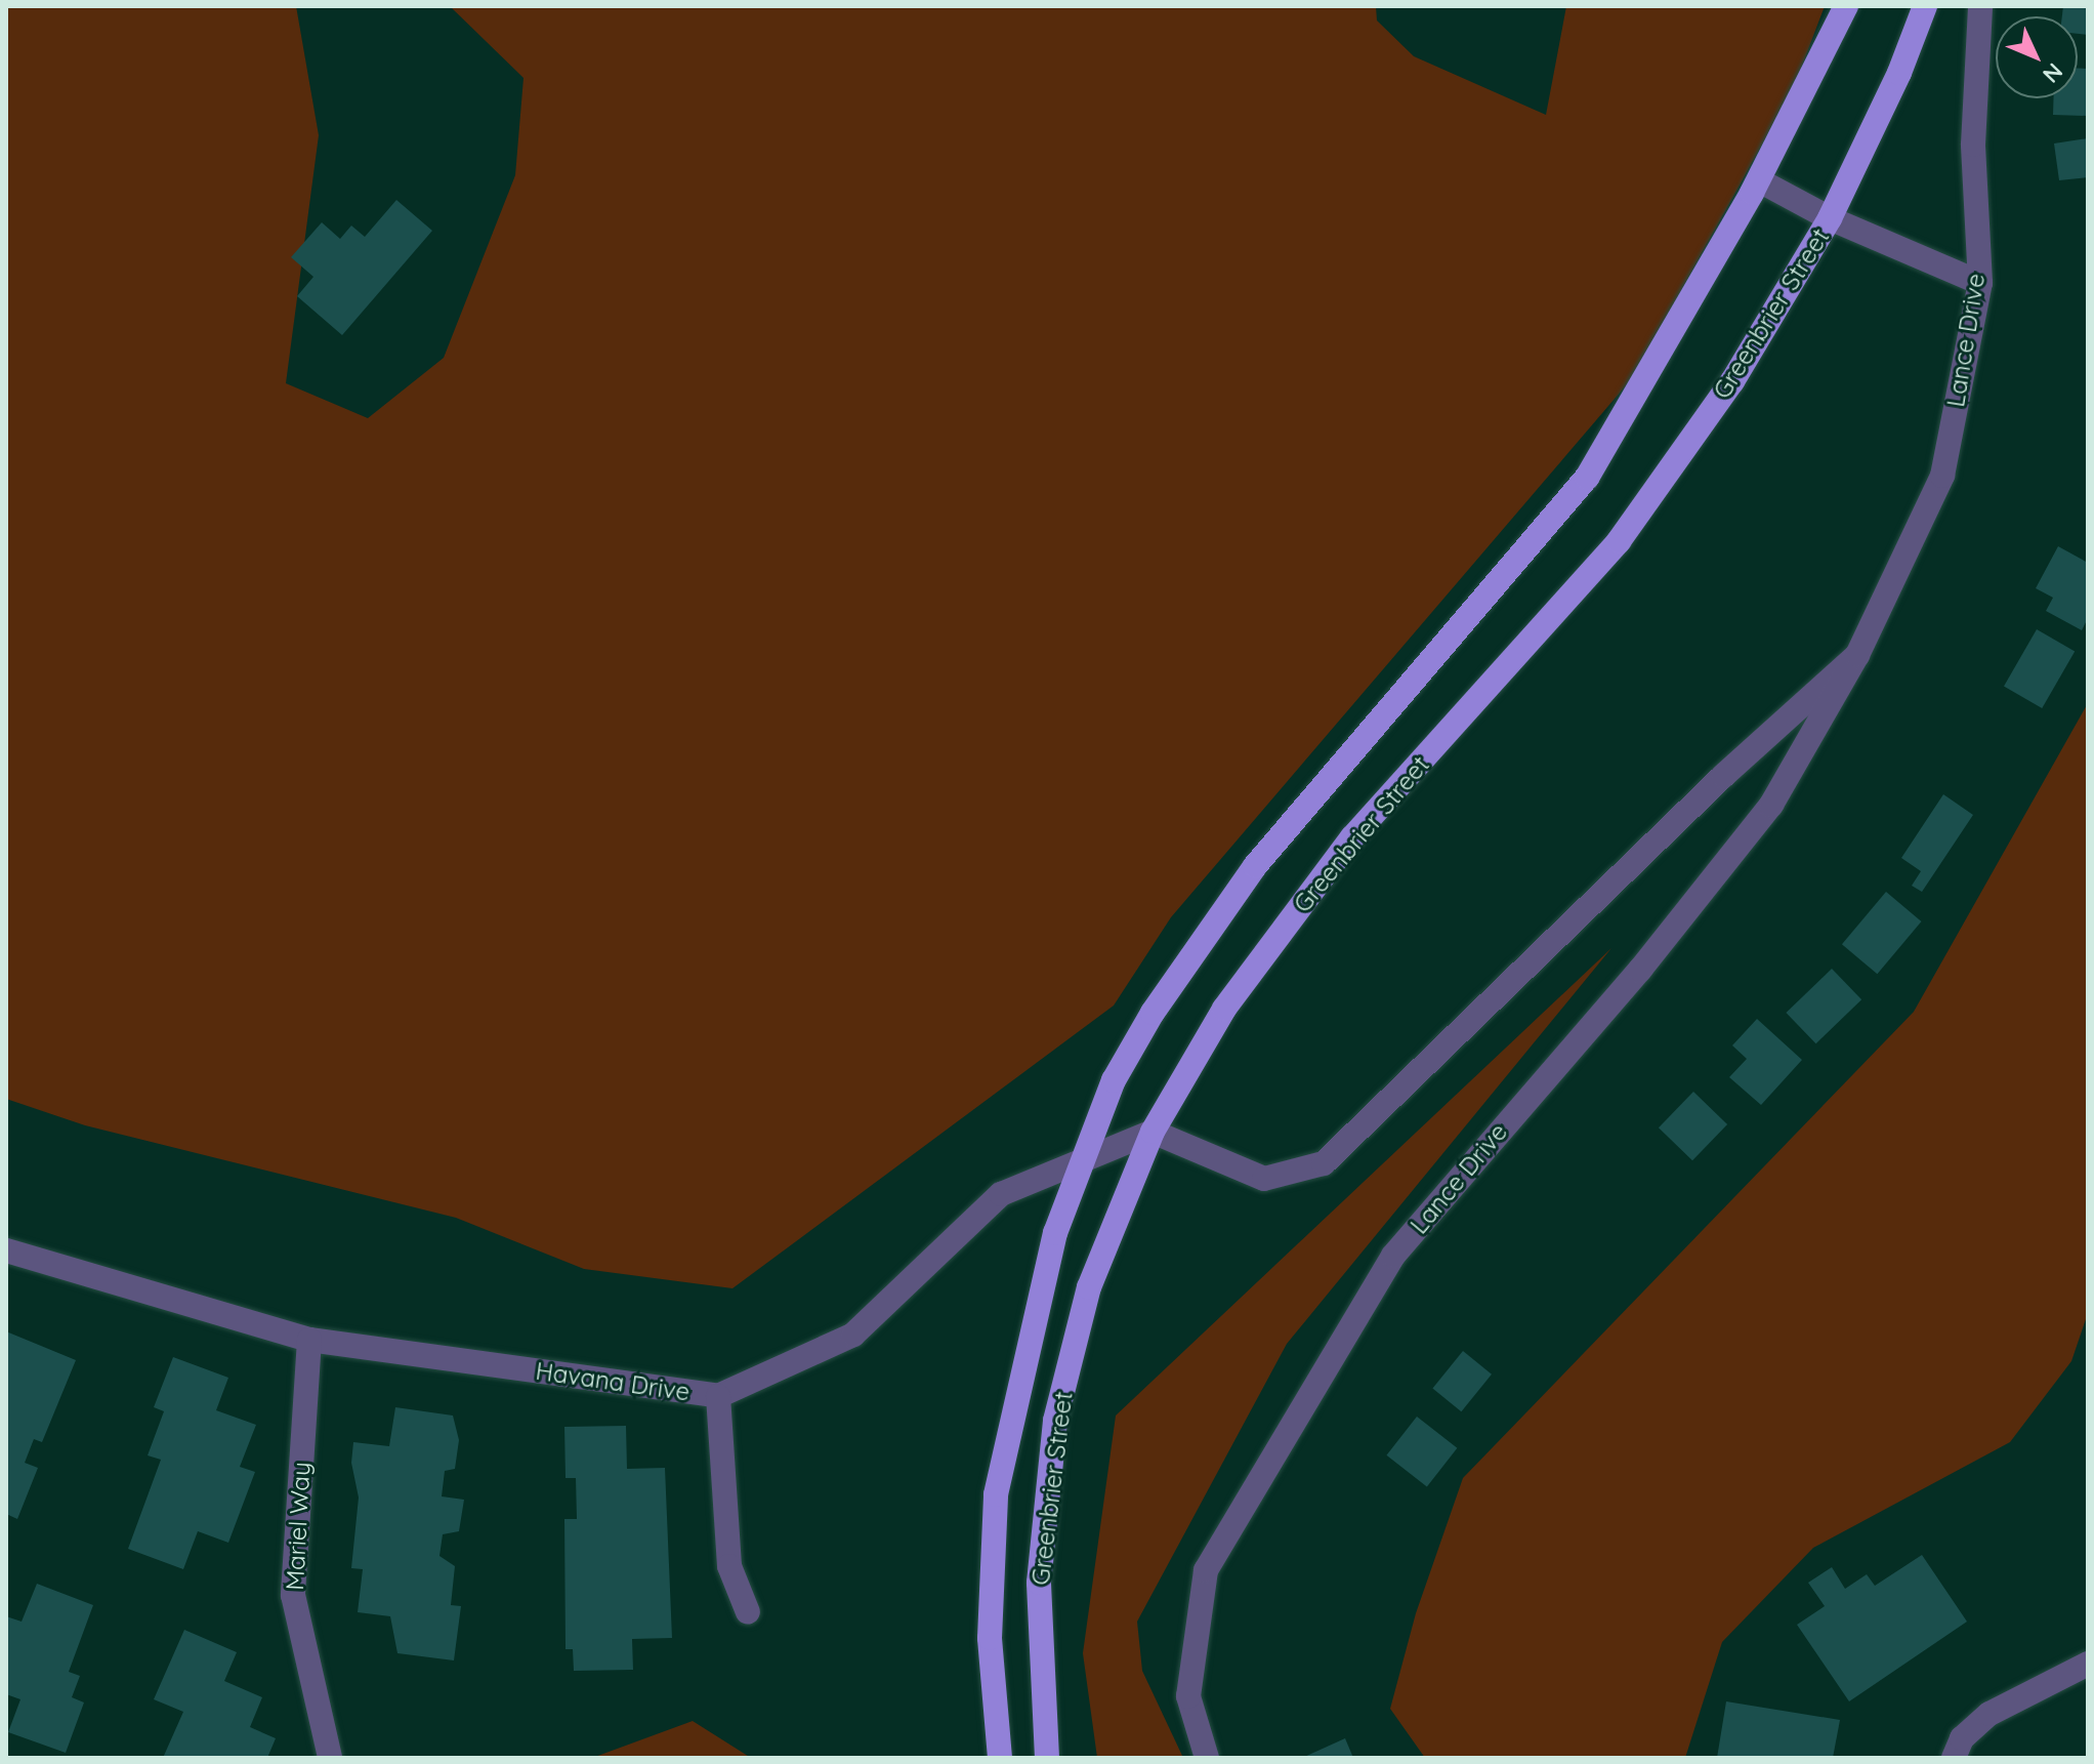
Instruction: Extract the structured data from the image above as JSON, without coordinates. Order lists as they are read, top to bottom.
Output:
{
  "streets": {
    "main road": ["Greenbrier Street"],
    "street": ["Lance Drive", "Havana Drive", "Mariel Way"]
  },
  "crossings": [
    ["Greenbrier Street", "Lance Drive"],
    ["Greenbrier Street", "Havana Drive"],
    ["Lance Drive", "Havana Drive"],
    ["Havana Drive", "Mariel Way"]
  ],
  "north": "bottom right"
}
